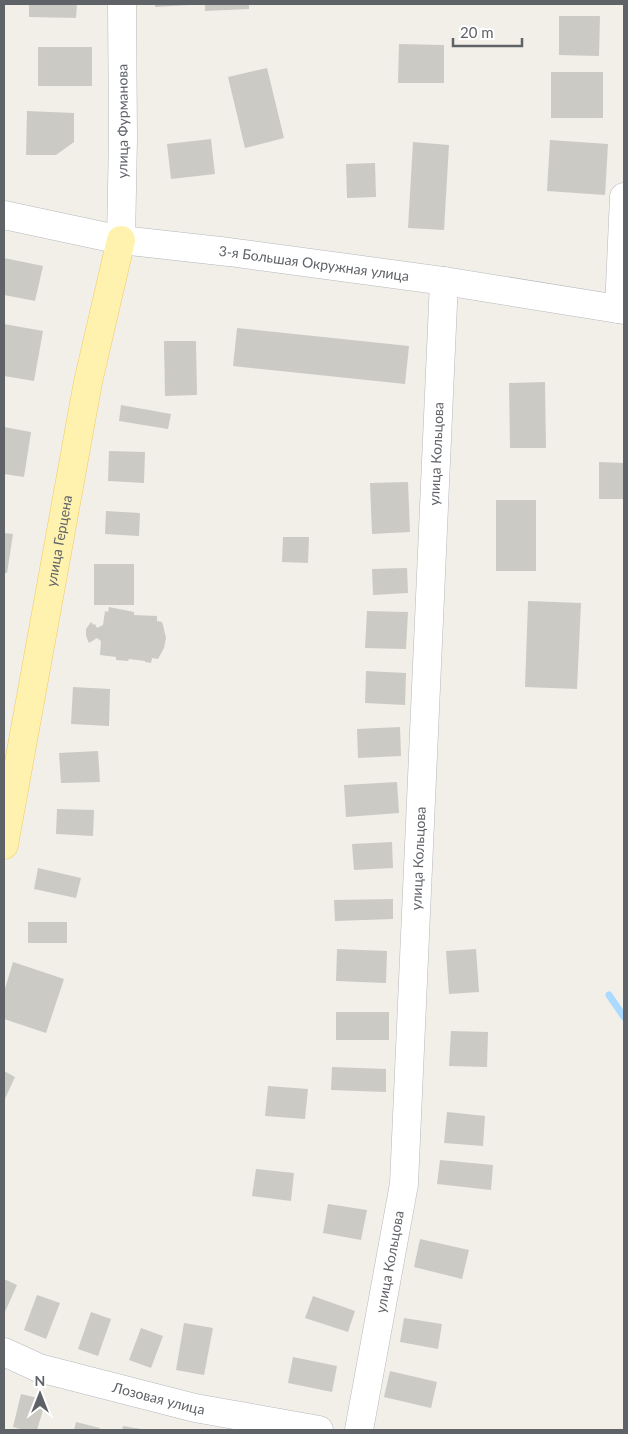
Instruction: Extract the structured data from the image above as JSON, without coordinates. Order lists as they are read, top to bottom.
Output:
{
  "streets": {
    "main road": ["улица Герцена"],
    "street": [
      "улица Фурманова",
      "3-я Большая Окружная улица",
      "улица Кольцова",
      "Лозовая улица"
    ]
  },
  "crossings": [
    ["улица Фурманова", "3-я Большая Окружная улица"],
    ["улица Фурманова", "улица Герцена"],
    ["3-я Большая Окружная улица", "улица Кольцова"],
    ["3-я Большая Окружная улица", "улица Герцена"]
  ],
  "scale_bar": "20 m",
  "north": "top"
}
